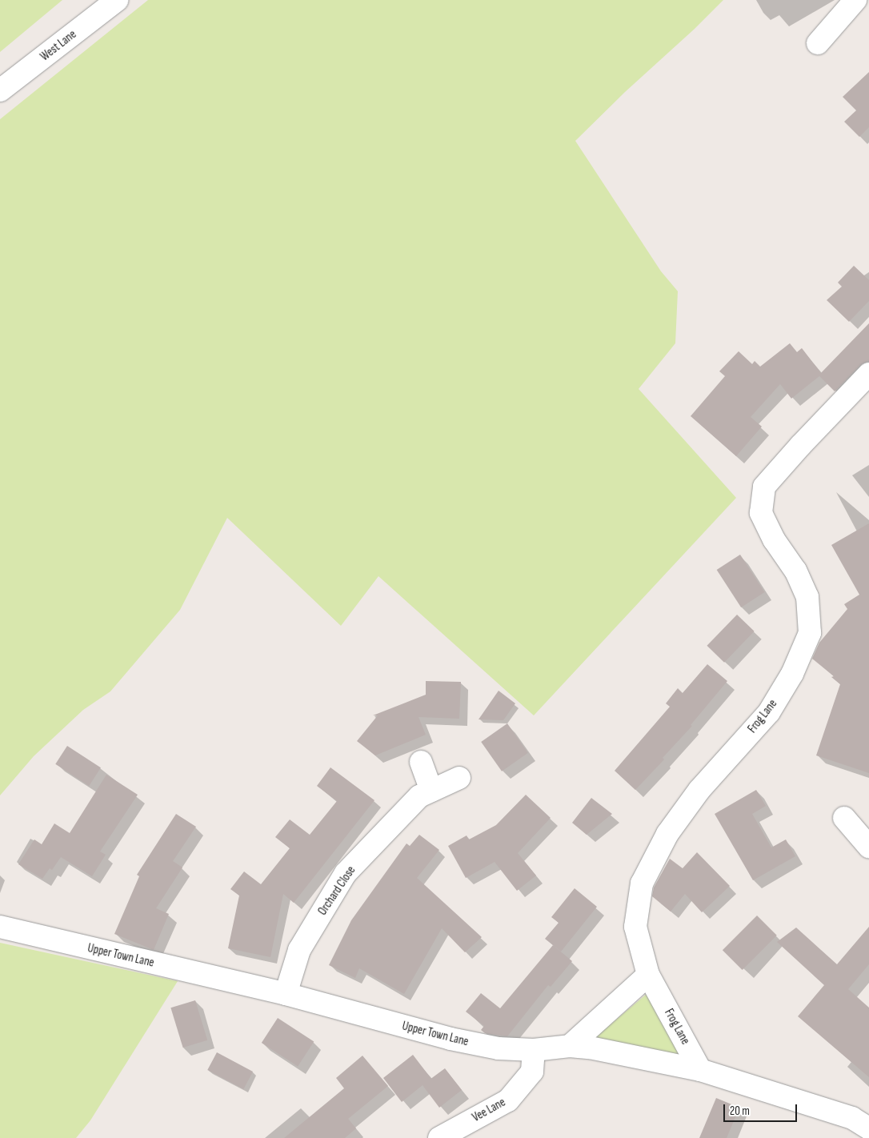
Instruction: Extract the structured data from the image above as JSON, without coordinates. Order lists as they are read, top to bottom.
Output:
{
  "streets": {
    "street": [
      "West Lane",
      "Frog Lane",
      "Orchard Close",
      "Upper Town Lane",
      "Vee Lane"
    ]
  },
  "crossings": [
    ["Frog Lane", "Upper Town Lane"],
    ["Orchard Close", "Upper Town Lane"],
    ["Upper Town Lane", "Vee Lane"]
  ],
  "scale_bar": "20 m"
}
